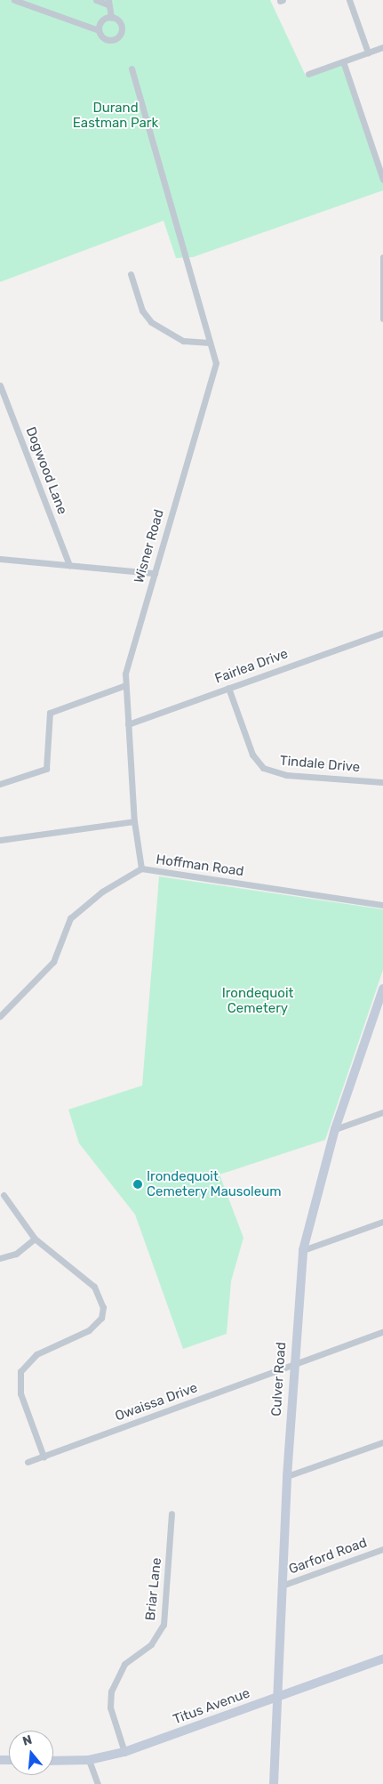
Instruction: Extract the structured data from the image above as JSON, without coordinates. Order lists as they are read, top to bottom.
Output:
{
  "streets": {
    "main road": ["Culver Road", "Titus Avenue"],
    "street": [
      "Dogwood Lane",
      "Wisner Road",
      "Fairlea Drive",
      "Tindale Drive",
      "Hoffman Road",
      "Owaissa Drive",
      "Garford Road",
      "Briar Lane"
    ]
  },
  "crossings": [
    ["Wisner Road", "Fairlea Drive"],
    ["Wisner Road", "Hoffman Road"],
    ["Fairlea Drive", "Tindale Drive"],
    ["Culver Road", "Owaissa Drive"],
    ["Culver Road", "Garford Road"],
    ["Culver Road", "Titus Avenue"],
    ["Briar Lane", "Titus Avenue"]
  ],
  "parks": ["Durand Eastman Park", "Irondequoit Cemetery"],
  "places": ["Irondequoit Cemetery Mausoleum"],
  "north": "top"
}
